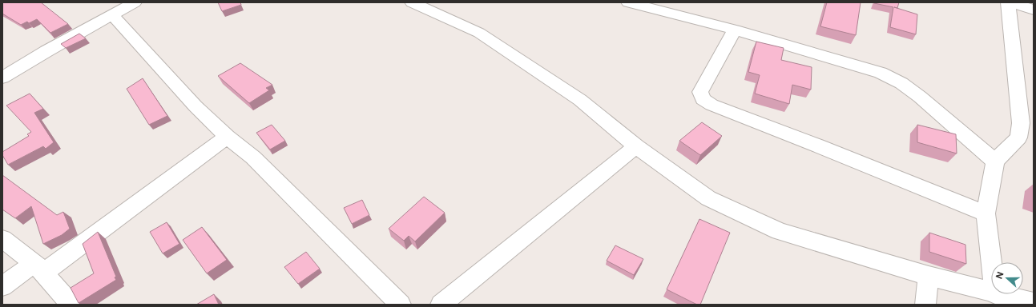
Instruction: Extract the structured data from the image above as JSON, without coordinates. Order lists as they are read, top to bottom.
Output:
{
  "north": "left"
}
